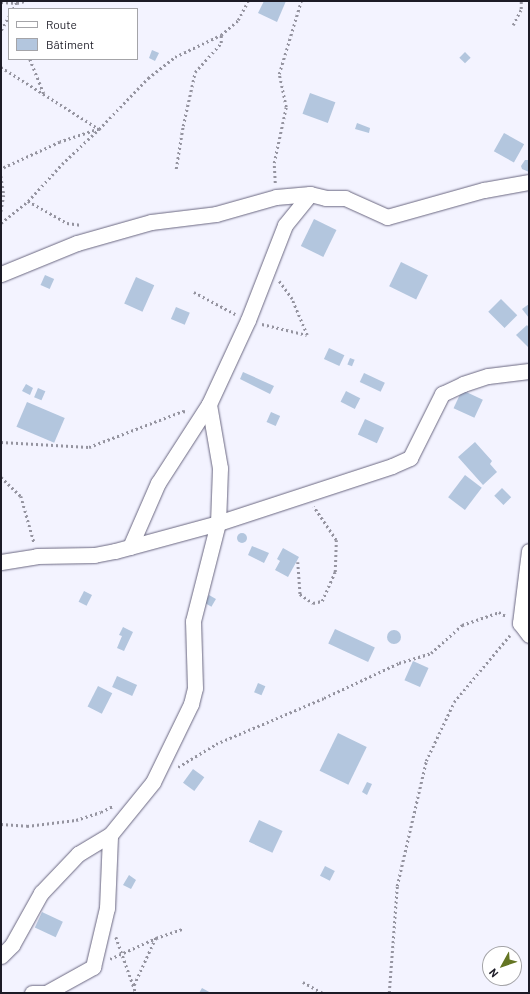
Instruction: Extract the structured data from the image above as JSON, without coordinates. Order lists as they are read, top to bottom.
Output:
{
  "legend": ["Route", "Bâtiment"],
  "north": "bottom left"
}
